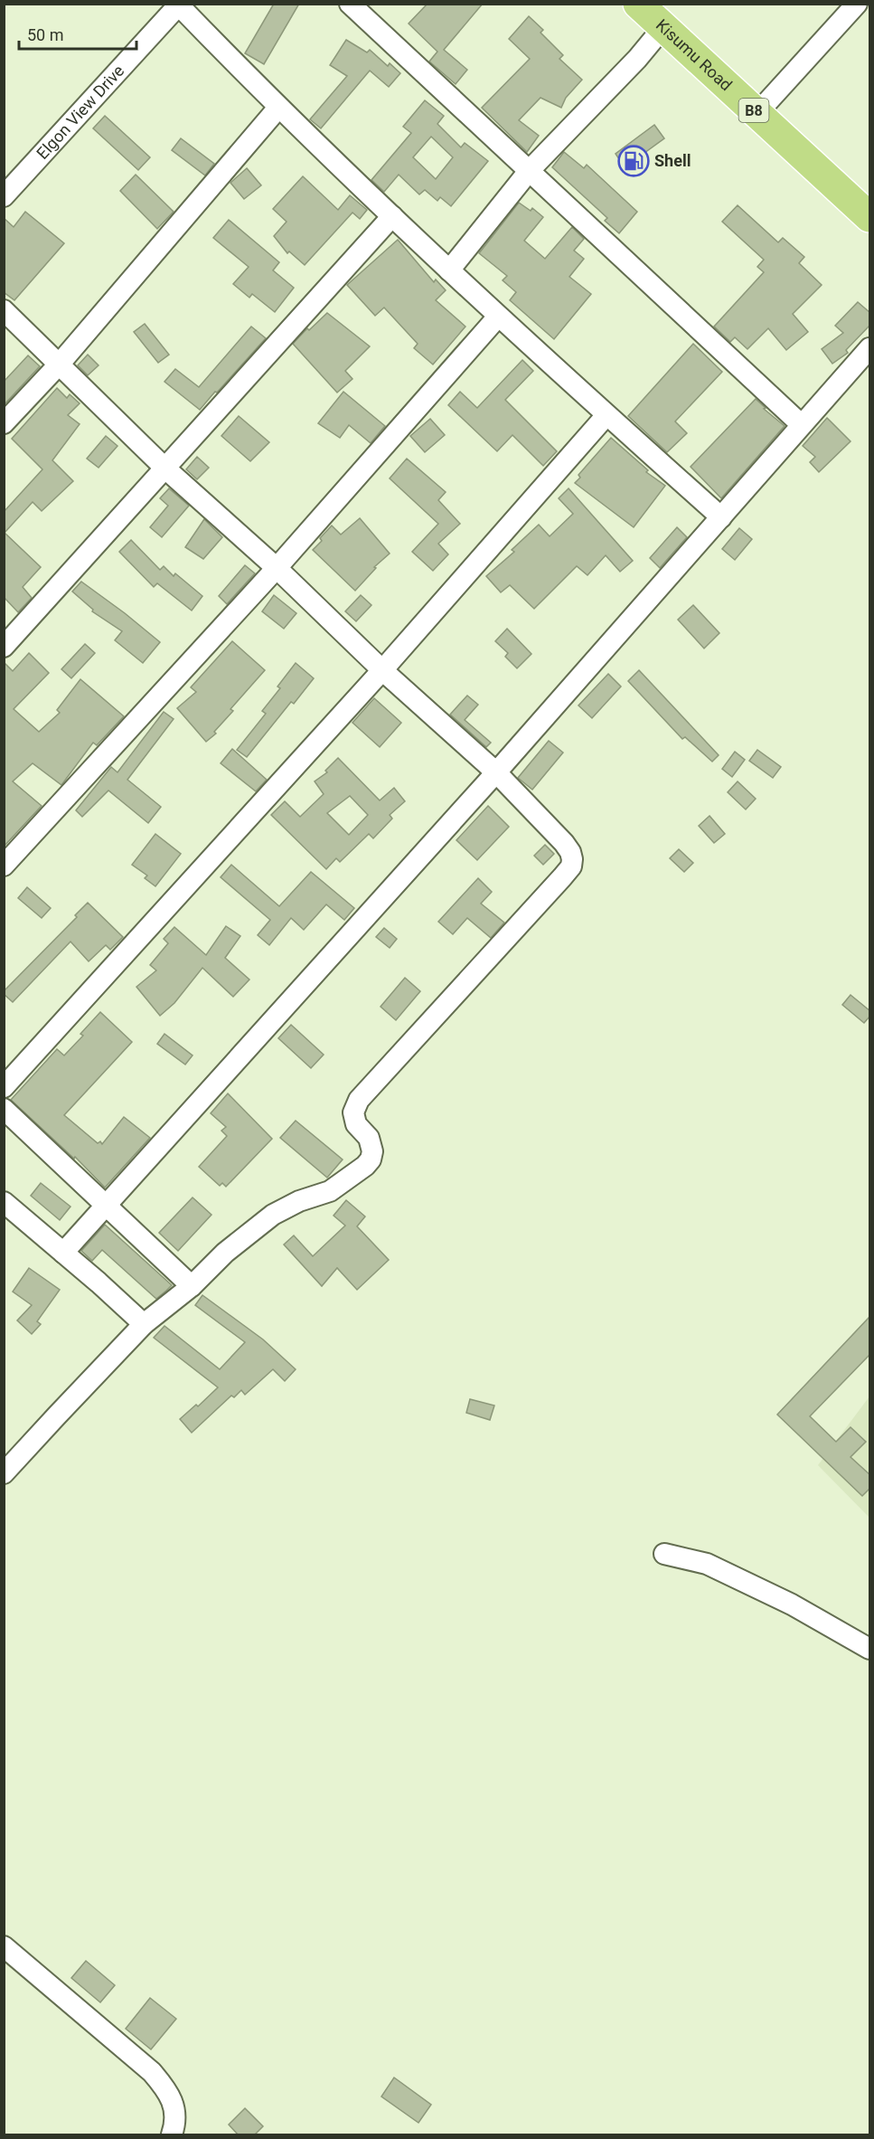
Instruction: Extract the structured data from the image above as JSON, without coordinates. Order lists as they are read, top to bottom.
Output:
{
  "streets": {
    "highway": ["Kisumu Road", "B8"],
    "street": ["Elgon View Drive"]
  },
  "places": {
    "fuel station": ["Shell"]
  },
  "scale_bar": "50 m"
}
